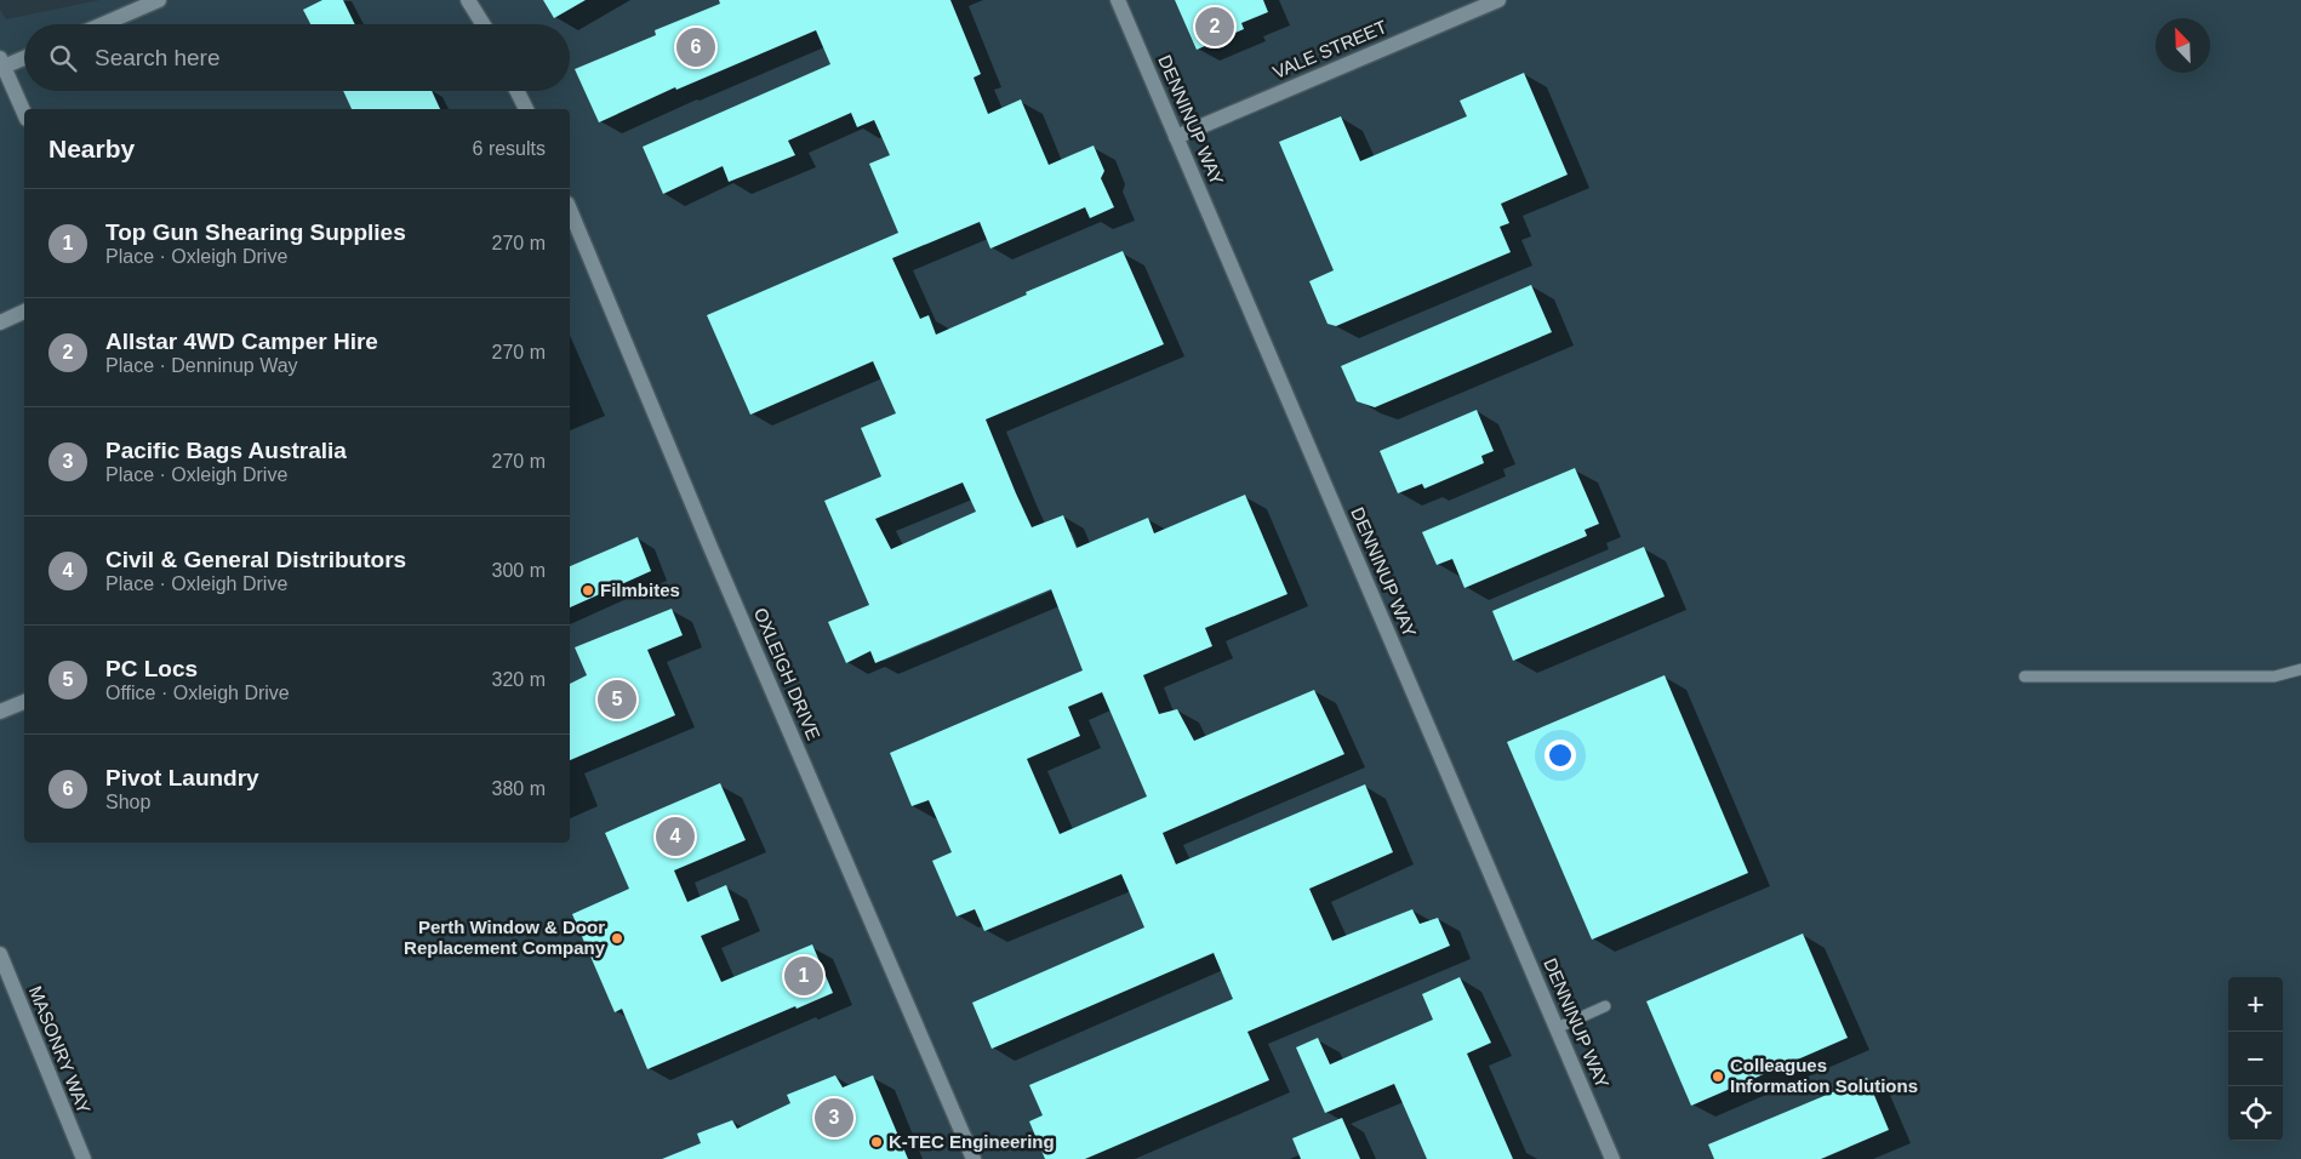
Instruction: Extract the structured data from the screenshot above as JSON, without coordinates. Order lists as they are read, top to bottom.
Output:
{
  "streets": {
    "street": [
      "VALE STREET",
      "DENNINUP WAY",
      "OXLEIGH DRIVE",
      "MASONRY WAY"
    ]
  },
  "crossings": [
    ["VALE STREET", "DENNINUP WAY"]
  ],
  "places": [
    "Filmbites",
    "Perth Window & Door Replacement Company",
    "Colleagues Information Solutions",
    "K-TEC Engineering"
  ],
  "north": "top left",
  "page": {
    "pins": [
      "2",
      "6",
      "5",
      "4",
      "1",
      "3"
    ],
    "search": "Search here",
    "heading": ["Nearby", "6 results"],
    "list": [
      {
        "mark": "1",
        "name": "Top Gun Shearing Supplies",
        "note": "Place · Oxleigh Drive",
        "value": "270 m"
      },
      {
        "mark": "2",
        "name": "Allstar 4WD Camper Hire",
        "note": "Place · Denninup Way",
        "value": "270 m"
      },
      {
        "mark": "3",
        "name": "Pacific Bags Australia",
        "note": "Place · Oxleigh Drive",
        "value": "270 m"
      },
      {
        "mark": "4",
        "name": "Civil & General Distributors",
        "note": "Place · Oxleigh Drive",
        "value": "300 m"
      },
      {
        "mark": "5",
        "name": "PC Locs",
        "note": "Office · Oxleigh Drive",
        "value": "320 m"
      },
      {
        "mark": "6",
        "name": "Pivot Laundry",
        "note": "Shop",
        "value": "380 m"
      }
    ],
    "map_buttons": ["+", "−"]
  }
}
